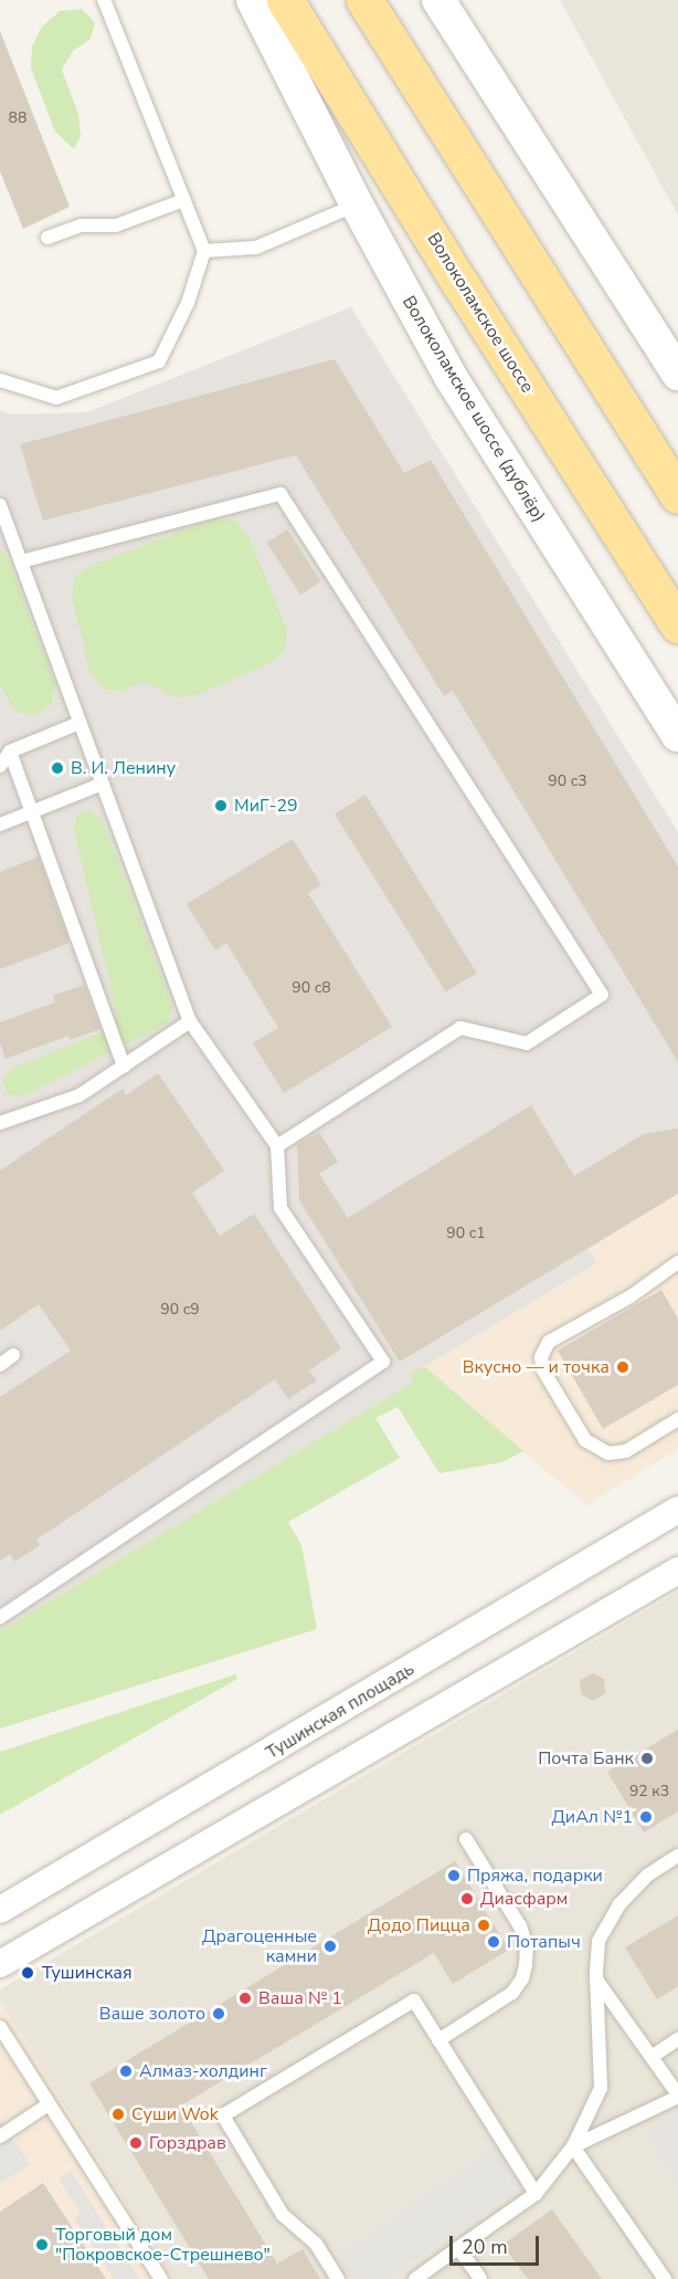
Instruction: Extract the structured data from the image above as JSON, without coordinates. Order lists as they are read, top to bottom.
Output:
{
  "streets": {
    "main road": ["Волоколамское шоссе"],
    "street": ["Волоколамское шоссе (дублёр)", "Тушинская площадь"]
  },
  "places": [
    "В. И. Ленину",
    "МиГ-29",
    "Вкусно — и точка",
    "Почта Банк",
    "ДиАл №1",
    "Пряжа, подарки",
    "Диасфарм",
    "Додо Пицца",
    "Потапыч",
    "Драгоценные камни",
    "Тушинская",
    "Ваша № 1",
    "Ваше золото",
    "Алмаз-холдинг",
    "Суши Wok",
    "Горздрав",
    "Торговый дом \"Покровское-Стрешнево\""
  ],
  "house_numbers": [
    "88",
    "90 с3",
    "90 с8",
    "90 с1",
    "90 с9",
    "92 к3"
  ],
  "scale_bar": "20 m"
}
